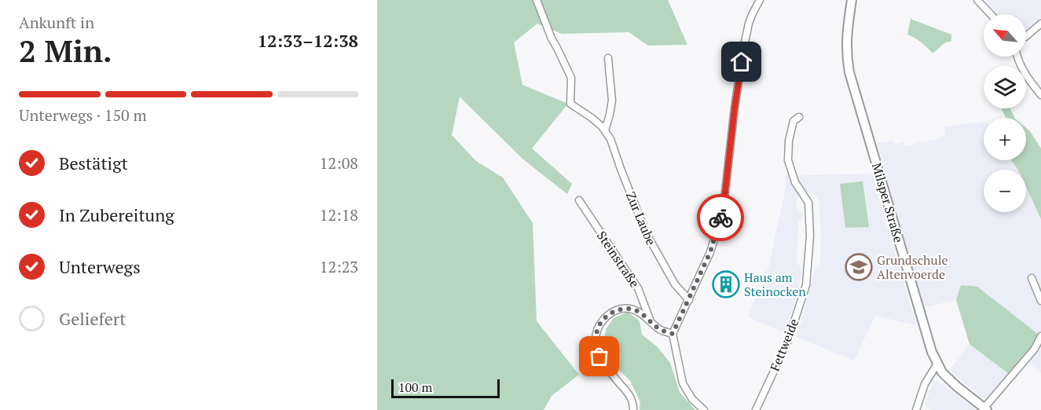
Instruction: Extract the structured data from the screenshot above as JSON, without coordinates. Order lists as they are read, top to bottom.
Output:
{
  "streets": {
    "street": [
      "Milsper Straße",
      "Zur Laube",
      "Steinstraße",
      "Fettweide"
    ]
  },
  "places": {
    "school or university": ["Grundschule Altenvoerde"],
    "building": ["Haus am Steinocken"]
  },
  "scale_bar": "100 m",
  "north": "top left",
  "page": {
    "heading": ["2 Min.", "Ankunft in", "12:33–12:38"],
    "map_buttons": ["+", "−"],
    "bar": "Unterwegs · 150 m",
    "list": [
      ["Bestätigt", "12:08"],
      ["In Zubereitung", "12:18"],
      ["Unterwegs", "12:23"],
      "Geliefert"
    ],
    "scale": "100 m"
  }
}
